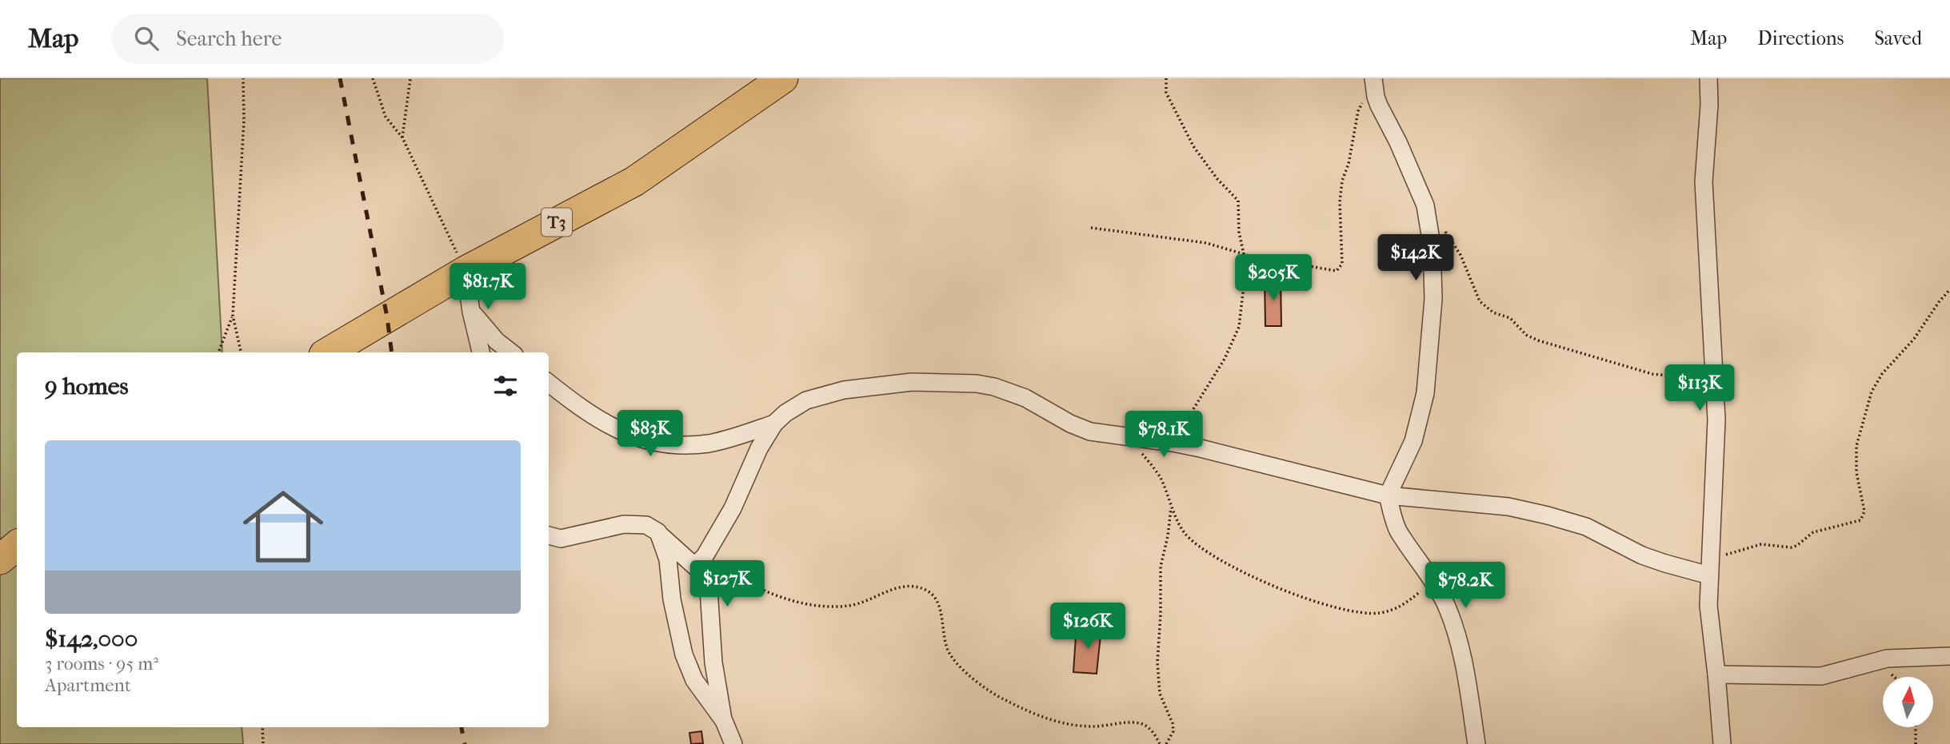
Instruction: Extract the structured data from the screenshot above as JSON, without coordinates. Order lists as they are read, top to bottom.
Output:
{
  "streets": {
    "highway": ["T3"]
  },
  "north": "top",
  "page": {
    "header": "Map",
    "search": "Search here",
    "nav": ["Map", "Directions", "Saved"],
    "price": [
      "$142K",
      "$205K",
      "$81.7K",
      "$113K",
      "$83K",
      "$78.1K",
      "$127K",
      "$78.2K",
      "$126K"
    ],
    "heading": "9 homes",
    "list": [
      {
        "name": "$142,000",
        "note": "3 rooms · 95 m² · Apartment"
      }
    ]
  }
}
